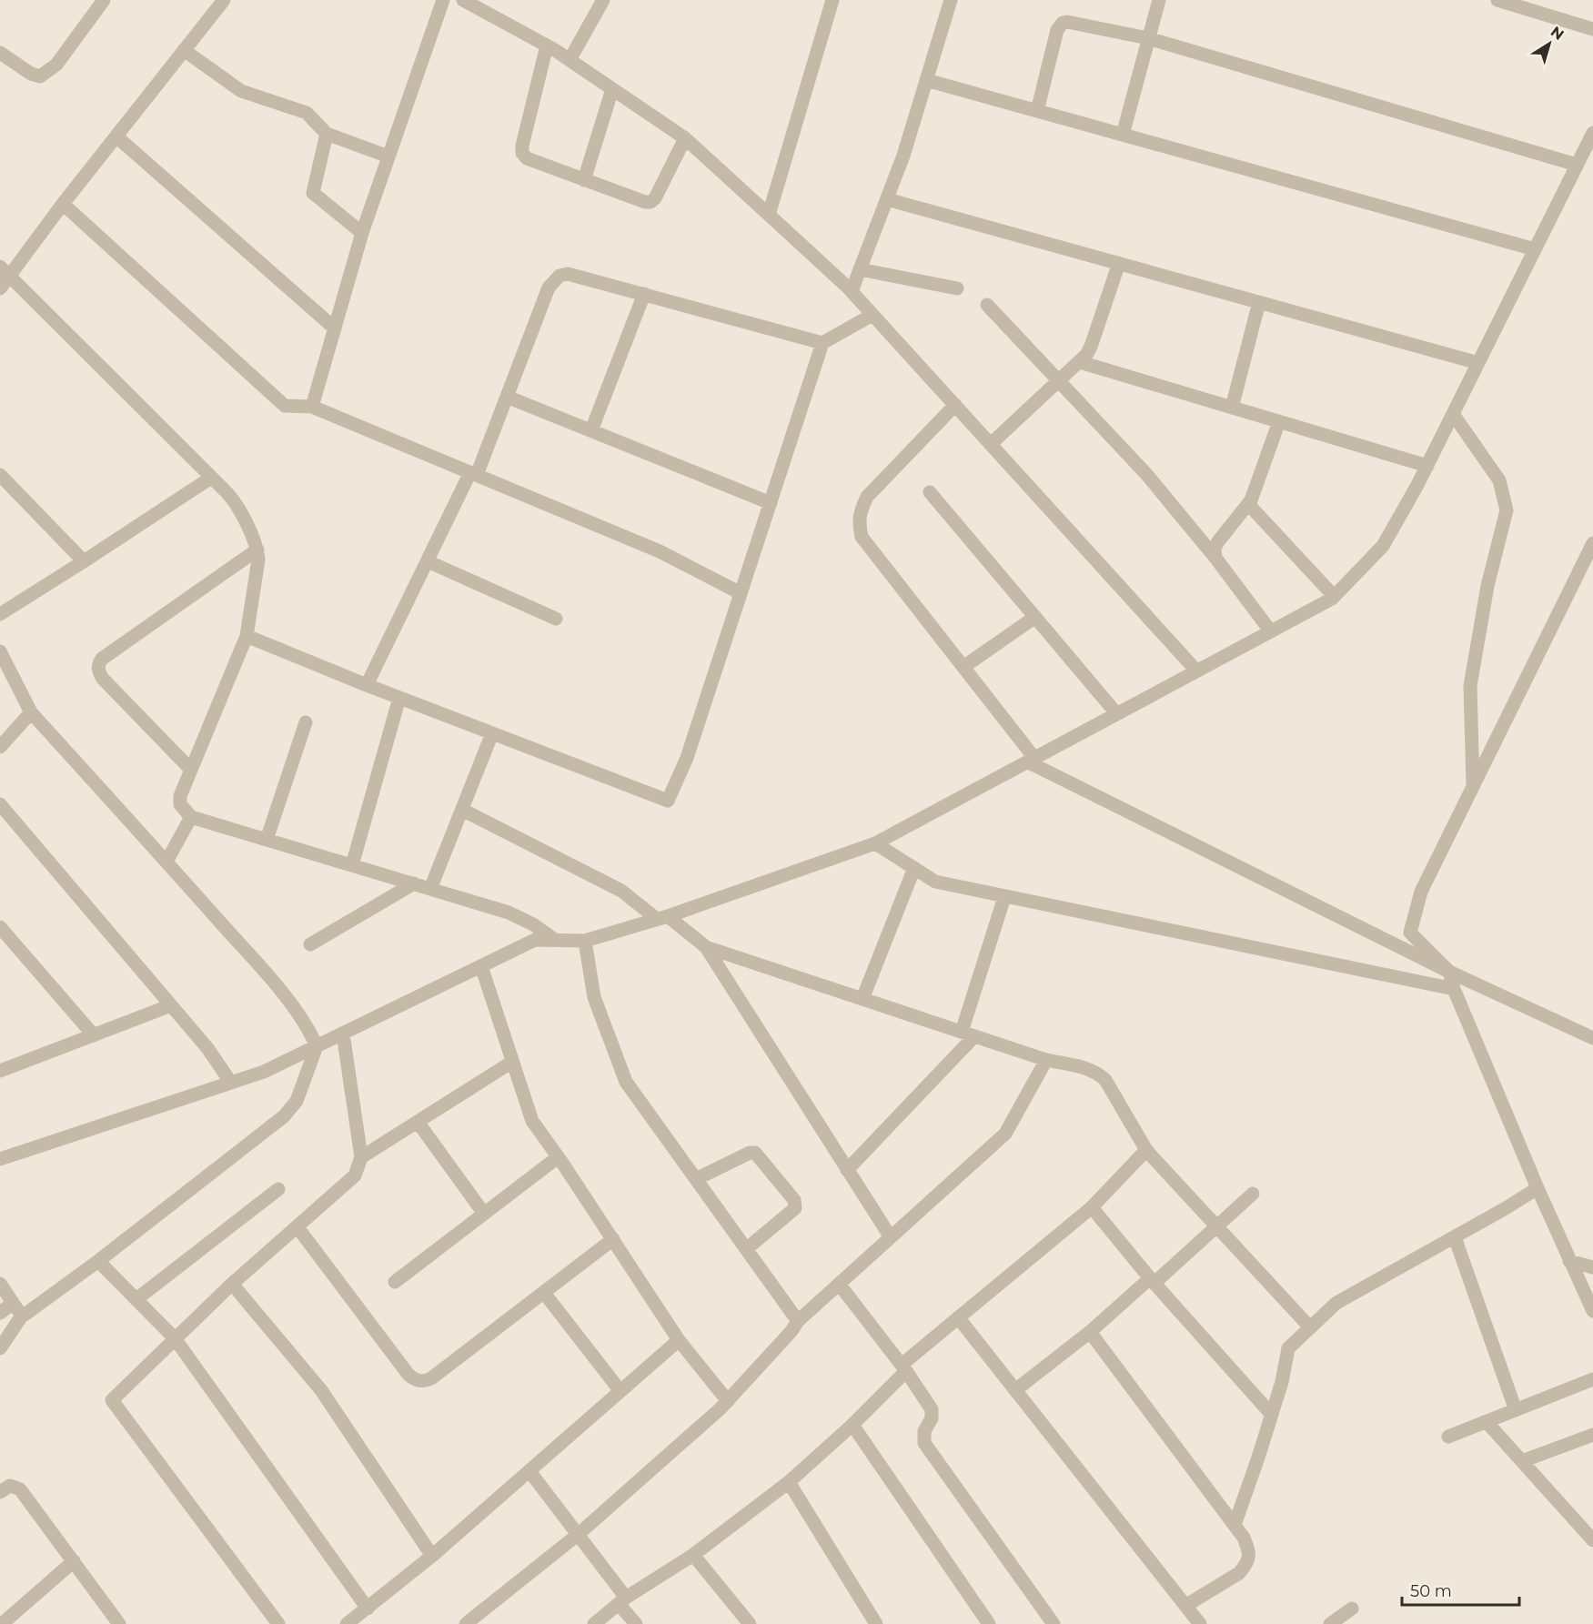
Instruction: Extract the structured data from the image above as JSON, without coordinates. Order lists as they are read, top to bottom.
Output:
{
  "scale_bar": "50 m",
  "north": "top right"
}
